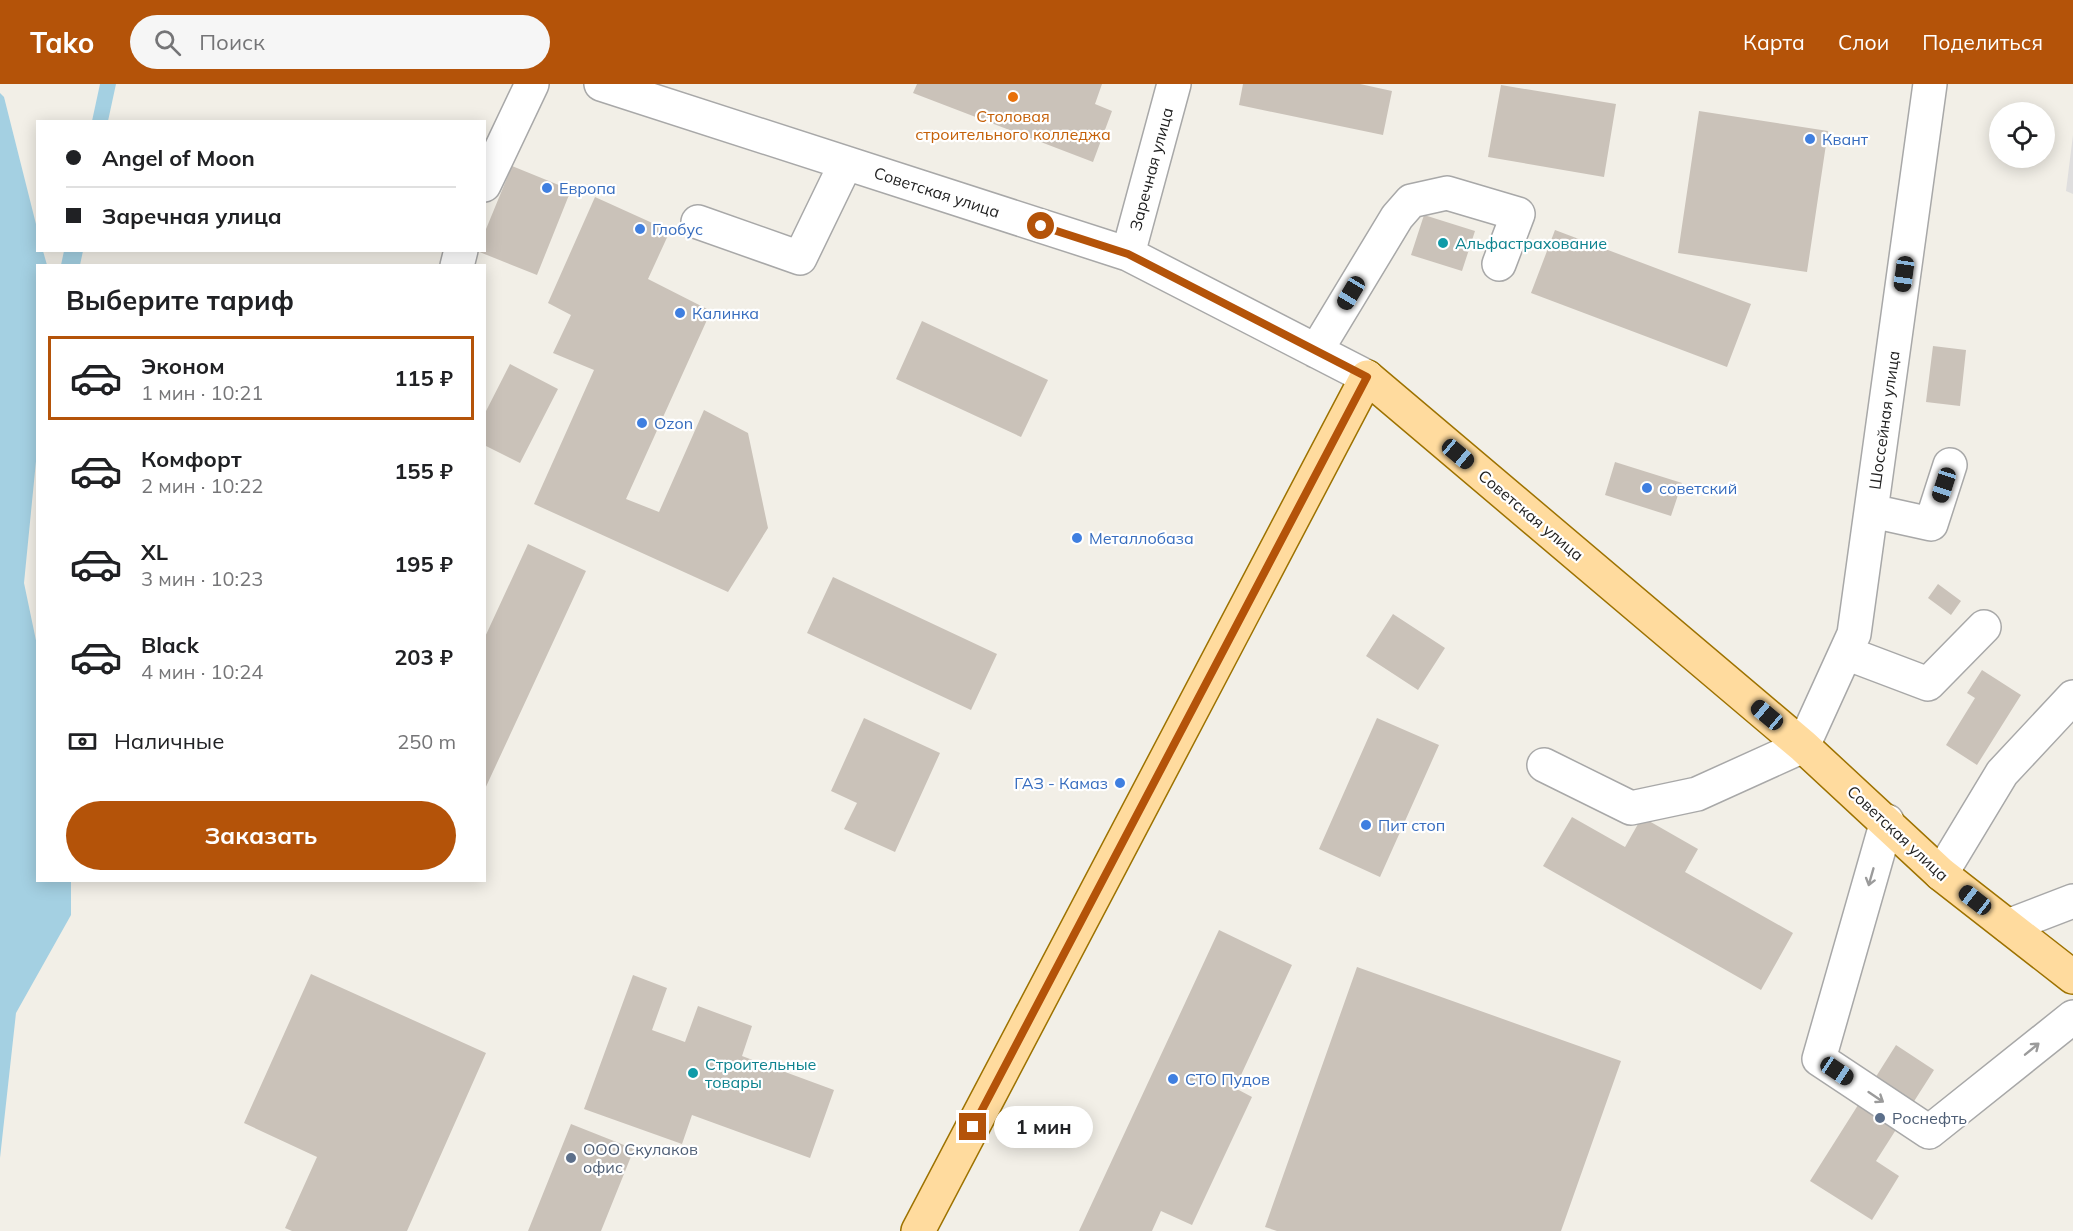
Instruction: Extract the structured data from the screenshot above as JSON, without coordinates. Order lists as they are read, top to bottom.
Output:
{
  "streets": {
    "main road": ["Советская улица"],
    "street": ["Заречная улица", "Шоссейная улица"]
  },
  "crossings": [
    ["Заречная улица", "Советская улица"],
    ["Советская улица", "Шоссейная улица"]
  ],
  "places": [
    "Столовая строительного колледжа",
    "Квант",
    "Европа",
    "Глобус",
    "Альфастрахование",
    "Калинка",
    "Ozon",
    "советский",
    "Металлобаза",
    "ГАЗ - Камаз",
    "Пит стоп",
    "Строительные товары",
    "СТО Пудов",
    "Роснефть",
    "ООО Скулаков офис"
  ],
  "page": {
    "header": "Tako",
    "search": "Поиск",
    "nav": ["Карта", "Слои", "Поделиться"],
    "banner": ["Angel of Moon", "Заречная улица"],
    "heading": "Выберите тариф",
    "list": [
      {
        "name": "Эконом",
        "note": "1 мин · 10:21",
        "value": "115 ₽"
      },
      {
        "name": "Комфорт",
        "note": "2 мин · 10:22",
        "value": "155 ₽"
      },
      {
        "name": "XL",
        "note": "3 мин · 10:23",
        "value": "195 ₽"
      },
      {
        "name": "Black",
        "note": "4 мин · 10:24",
        "value": "203 ₽"
      }
    ],
    "pay": ["Наличные", "250 m"],
    "buttons": "Заказать",
    "bubble": "1 мин"
  }
}
